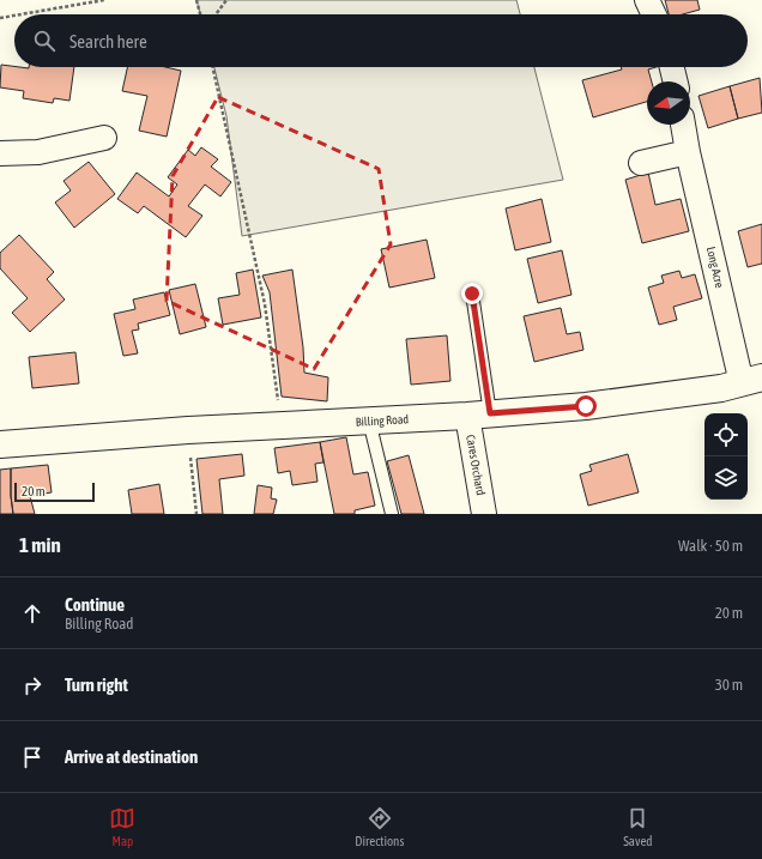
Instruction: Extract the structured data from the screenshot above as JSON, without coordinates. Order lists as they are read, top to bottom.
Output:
{
  "streets": {
    "street": ["Long Acre", "Billing Road", "Cares Orchard"]
  },
  "crossings": [
    ["Long Acre", "Billing Road"],
    ["Billing Road", "Cares Orchard"]
  ],
  "scale_bar": "20 m",
  "north": "left",
  "page": {
    "search": "Search here",
    "scale": "20 m",
    "heading": ["1 min", "Walk · 50 m"],
    "list": [
      ["Continue", "Billing Road", "20 m"],
      ["Turn right", "30 m"],
      "Arrive at destination"
    ],
    "nav": ["Map", "Directions", "Saved"]
  }
}
